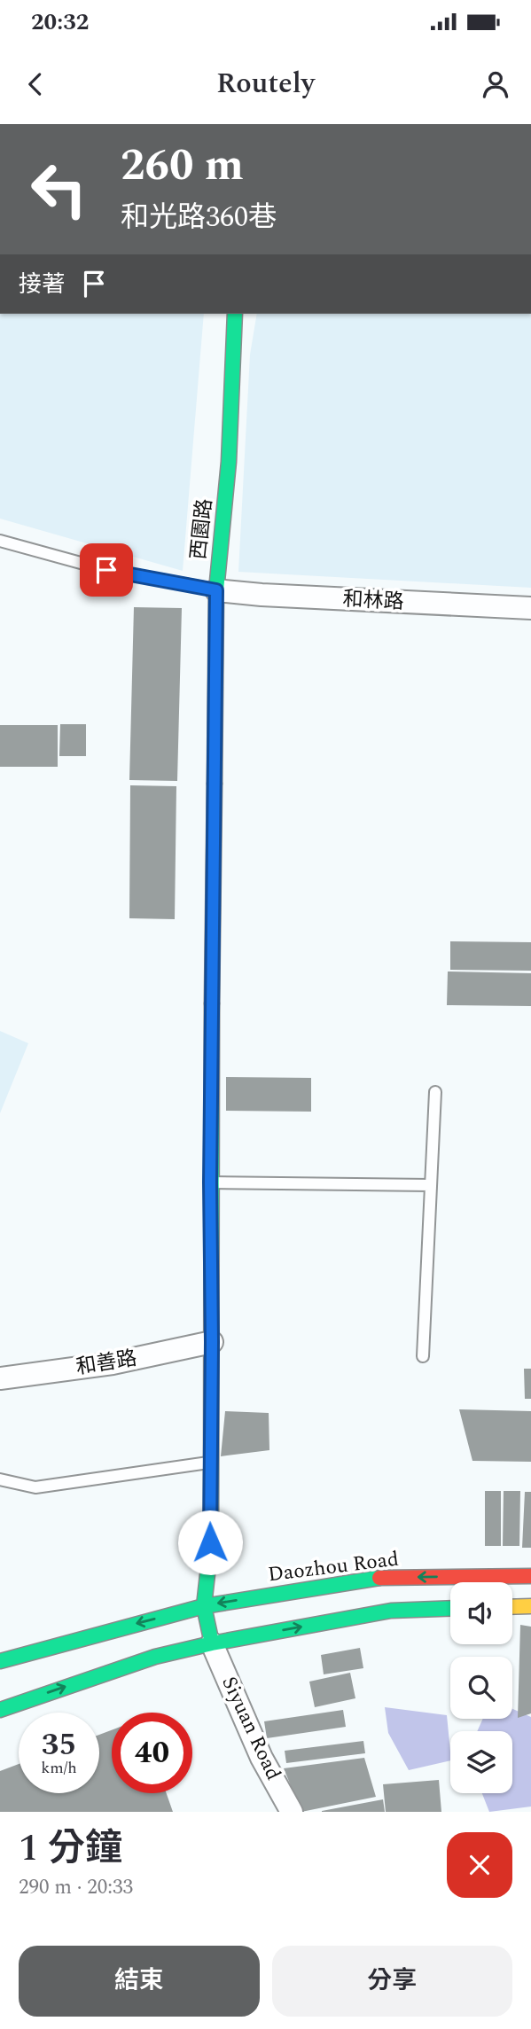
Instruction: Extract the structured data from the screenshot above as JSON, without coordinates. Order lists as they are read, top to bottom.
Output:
{
  "streets": {
    "street": [
      "西園路",
      "和林路",
      "和善路",
      "Daozhou Road",
      "Siyuan Road"
    ]
  },
  "crossings": [
    ["西園路", "和林路"],
    ["西園路", "和善路"],
    ["西園路", "Daozhou Road"],
    ["西園路", "Siyuan Road"]
  ],
  "page": {
    "status": "20:32",
    "header": "Routely",
    "turn": ["260 m", "和光路360巷"],
    "then": "接著",
    "speed": "35 km/h",
    "limit": "40",
    "heading": ["1 分鐘", "290 m · 20:33"],
    "buttons": ["結束", "分享"]
  }
}
